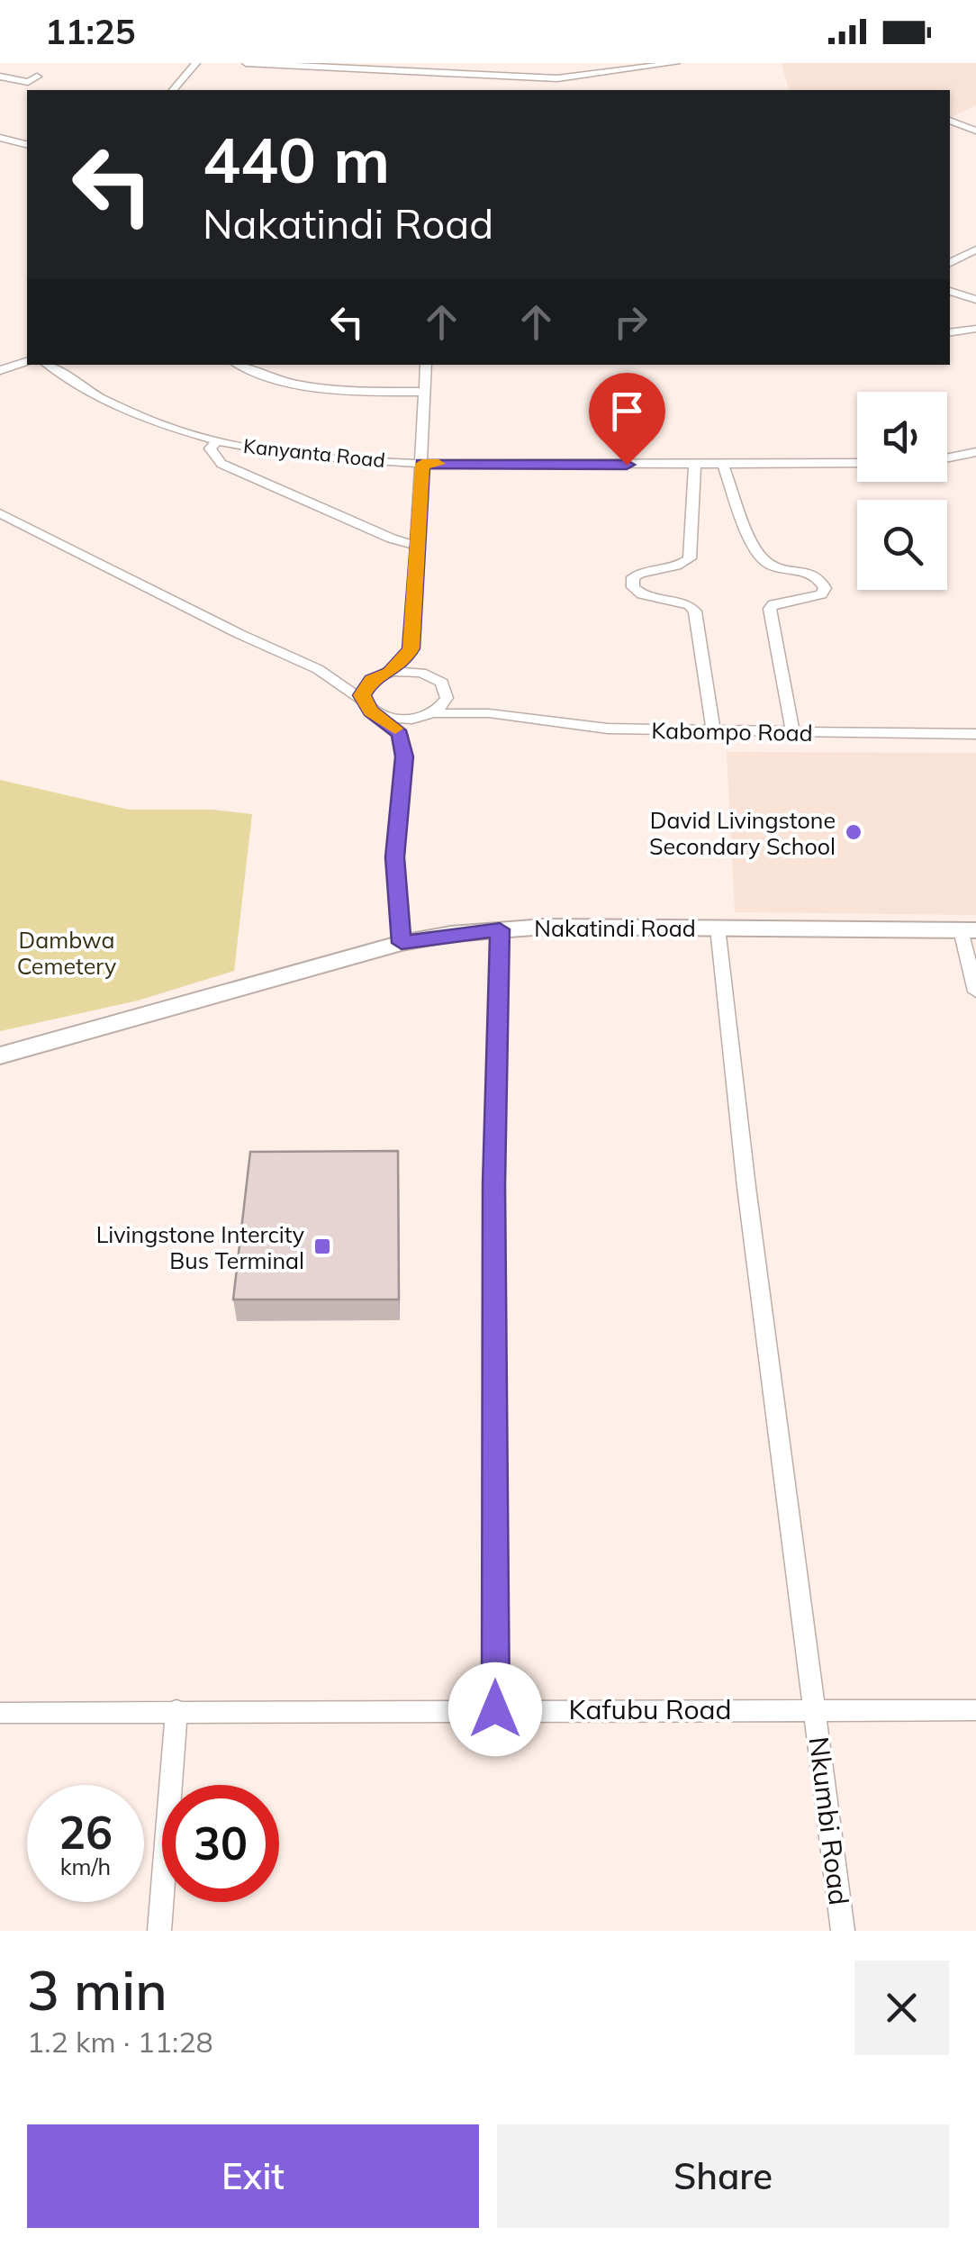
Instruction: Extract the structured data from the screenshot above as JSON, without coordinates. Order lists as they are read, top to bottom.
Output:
{
  "streets": {
    "highway": ["Nakatindi Road"],
    "street": [
      "Kanyanta Road",
      "Kabompo Road",
      "Kafubu Road",
      "Nkumbi Road"
    ]
  },
  "crossings": [
    ["Nakatindi Road", "Nkumbi Road"],
    ["Kafubu Road", "Nkumbi Road"]
  ],
  "parks": ["Dambwa Cemetery"],
  "places": {
    "other": ["David Livingstone Secondary School"],
    "transit": ["Livingstone Intercity Bus Terminal"]
  },
  "page": {
    "status": "11:25",
    "turn": ["440 m", "Nakatindi Road"],
    "speed": "26 km/h",
    "limit": "30",
    "heading": ["3 min", "1.2 km · 11:28"],
    "buttons": ["Exit", "Share"]
  }
}
